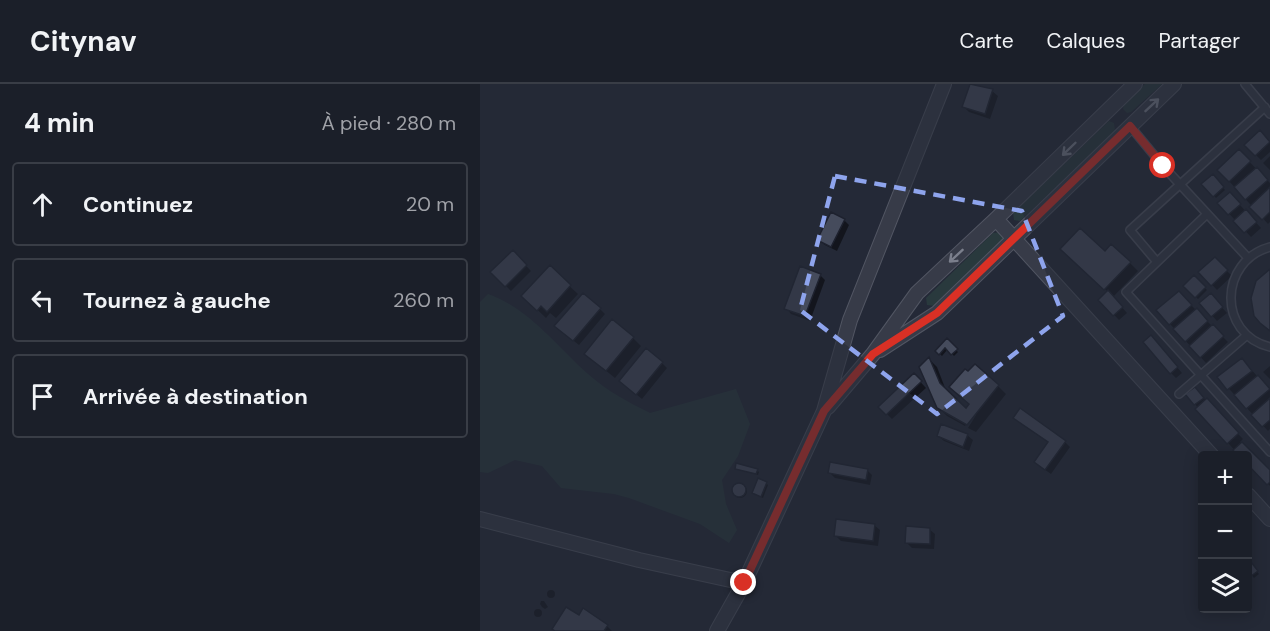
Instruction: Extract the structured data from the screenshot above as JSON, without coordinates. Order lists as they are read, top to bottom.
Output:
{
  "page": {
    "header": "Citynav",
    "nav": ["Carte", "Calques", "Partager"],
    "heading": ["4 min", "À pied · 280 m"],
    "list": [
      ["Continuez", "20 m"],
      ["Tournez à gauche", "260 m"],
      "Arrivée à destination"
    ],
    "map_buttons": ["+", "−"]
  }
}
